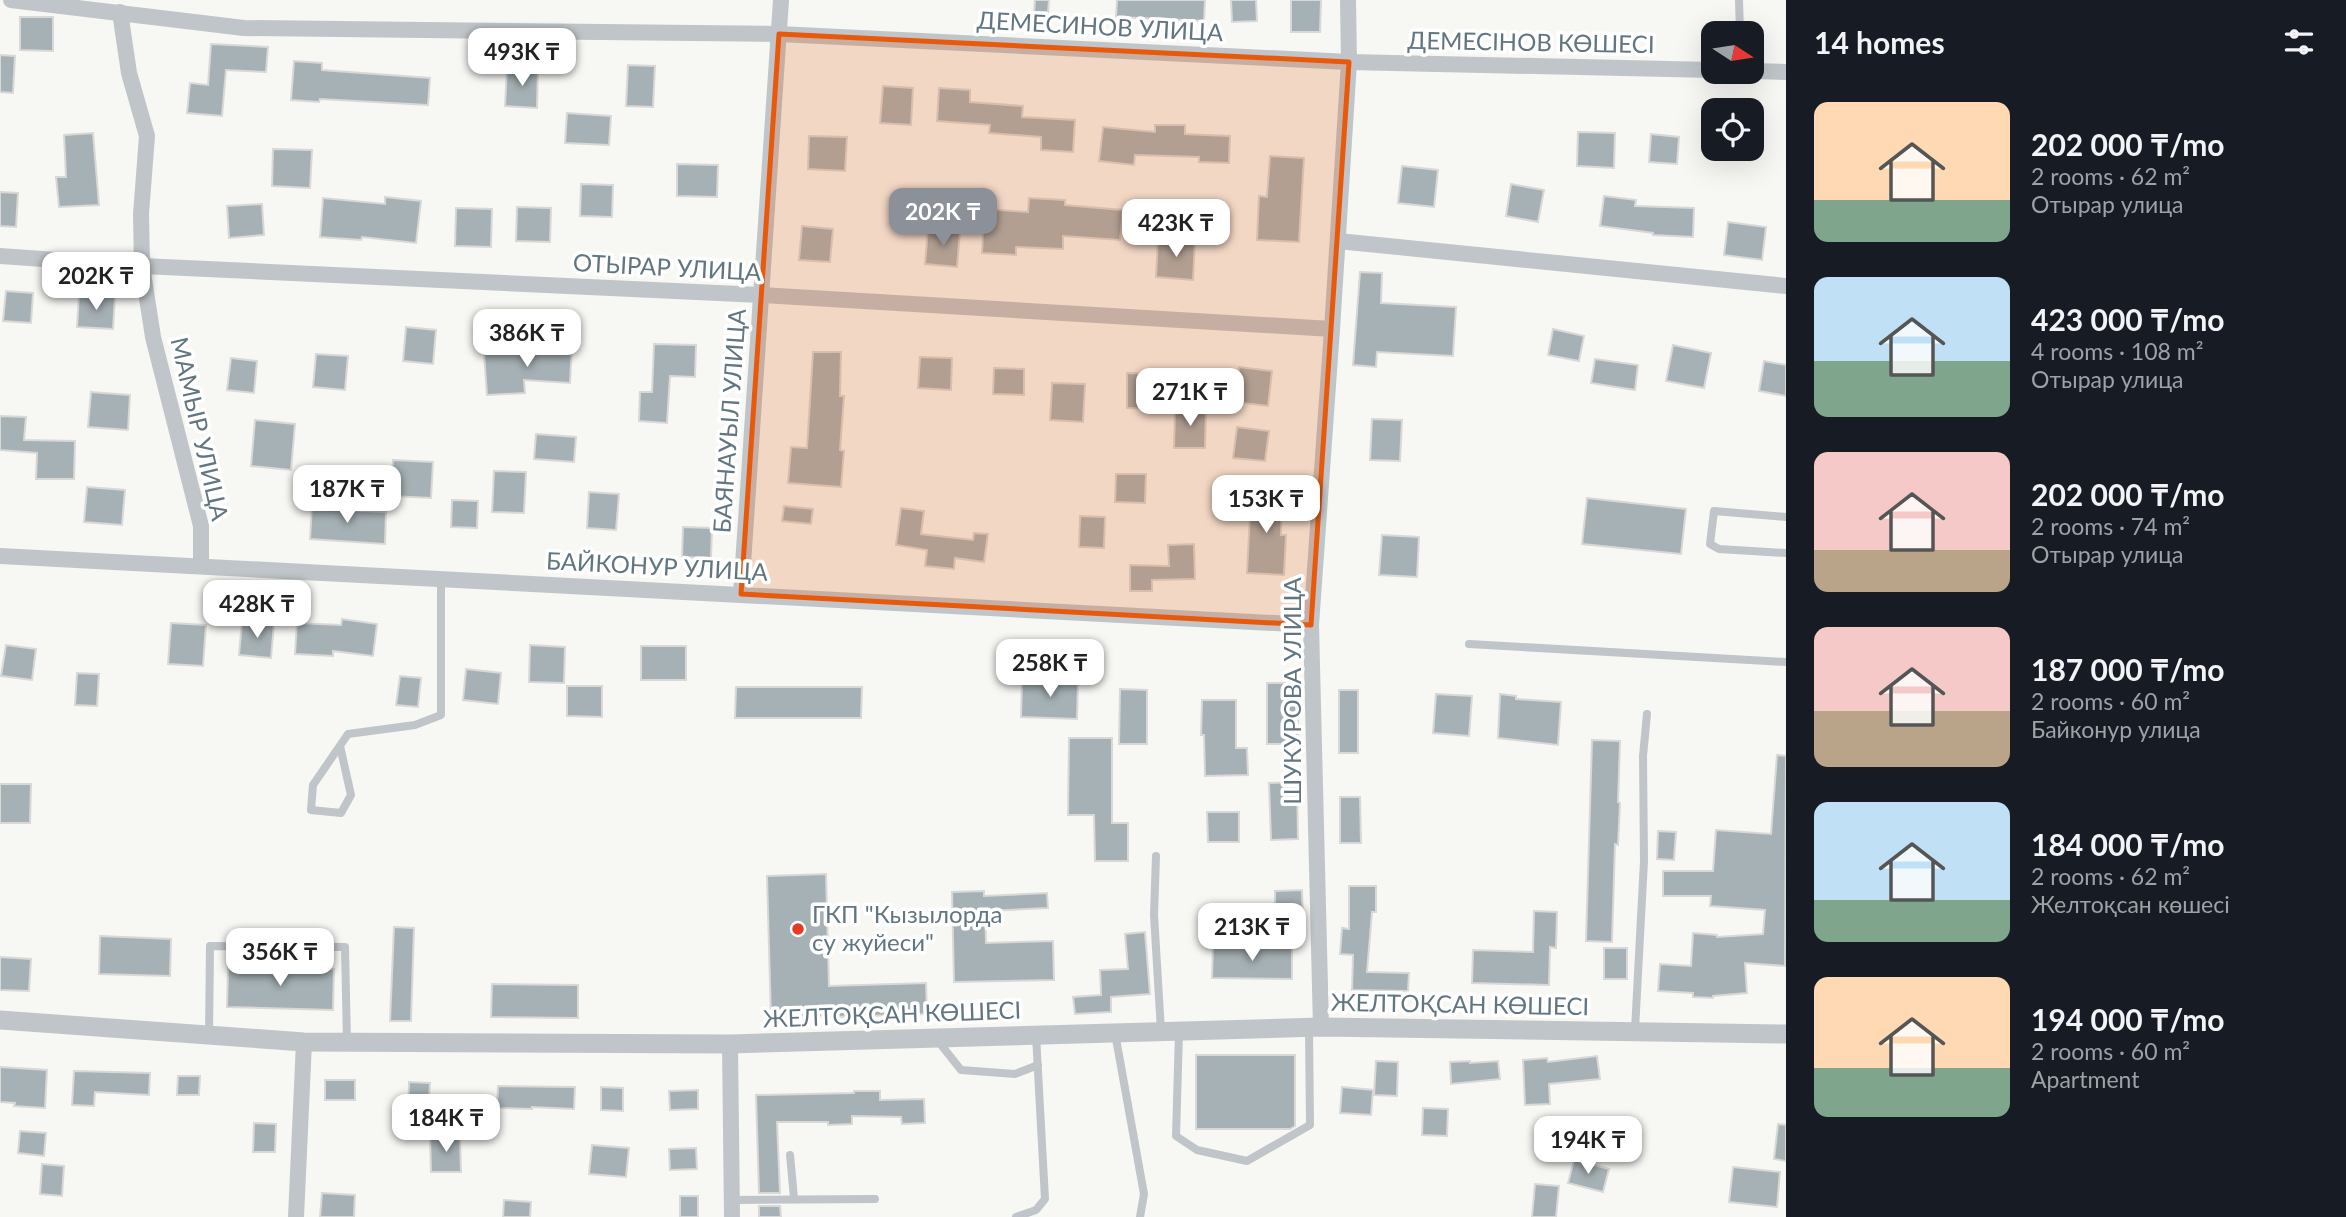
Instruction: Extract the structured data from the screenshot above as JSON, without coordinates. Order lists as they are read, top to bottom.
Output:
{
  "streets": {
    "street": [
      "ДЕМЕСИНОВ УЛИЦА",
      "ДЕМЕСІНОВ КӨШЕСІ",
      "ОТЫРАР УЛИЦА",
      "БАЯНАУЫЛ УЛИЦА",
      "МАМЫР УЛИЦА",
      "БАЙКОНУР УЛИЦА",
      "ШУКУРОВА УЛИЦА",
      "ЖЕЛТОҚСАН КӨШЕСІ"
    ]
  },
  "crossings": [
    ["ДЕМЕСИНОВ УЛИЦА", "ДЕМЕСІНОВ КӨШЕСІ"],
    ["ДЕМЕСИНОВ УЛИЦА", "БАЯНАУЫЛ УЛИЦА"],
    ["ДЕМЕСИНОВ УЛИЦА", "МАМЫР УЛИЦА"],
    ["ДЕМЕСИНОВ УЛИЦА", "ШУКУРОВА УЛИЦА"],
    ["ДЕМЕСІНОВ КӨШЕСІ", "ШУКУРОВА УЛИЦА"],
    ["ОТЫРАР УЛИЦА", "БАЯНАУЫЛ УЛИЦА"],
    ["ОТЫРАР УЛИЦА", "МАМЫР УЛИЦА"],
    ["ОТЫРАР УЛИЦА", "ШУКУРОВА УЛИЦА"],
    ["БАЯНАУЫЛ УЛИЦА", "БАЙКОНУР УЛИЦА"],
    ["МАМЫР УЛИЦА", "БАЙКОНУР УЛИЦА"],
    ["БАЙКОНУР УЛИЦА", "ШУКУРОВА УЛИЦА"],
    ["ШУКУРОВА УЛИЦА", "ЖЕЛТОҚСАН КӨШЕСІ"]
  ],
  "places": ["ГКП \"Кызылорда су жуйеси\""],
  "north": "right",
  "page": {
    "heading": "14 homes",
    "price": [
      "493K ₸",
      "202K ₸",
      "423K ₸",
      "202K ₸",
      "386K ₸",
      "271K ₸",
      "187K ₸",
      "153K ₸",
      "428K ₸",
      "258K ₸",
      "213K ₸",
      "356K ₸",
      "184K ₸",
      "194K ₸"
    ],
    "list": [
      {
        "name": "202 000 ₸/mo",
        "note": "2 rooms · 62 m² · Отырар улица"
      },
      {
        "name": "423 000 ₸/mo",
        "note": "4 rooms · 108 m² · Отырар улица"
      },
      {
        "name": "202 000 ₸/mo",
        "note": "2 rooms · 74 m² · Отырар улица"
      },
      {
        "name": "187 000 ₸/mo",
        "note": "2 rooms · 60 m² · Байконур улица"
      },
      {
        "name": "184 000 ₸/mo",
        "note": "2 rooms · 62 m² · Желтоқсан көшесі"
      },
      {
        "name": "194 000 ₸/mo",
        "note": "2 rooms · 60 m² · Apartment"
      }
    ]
  }
}
